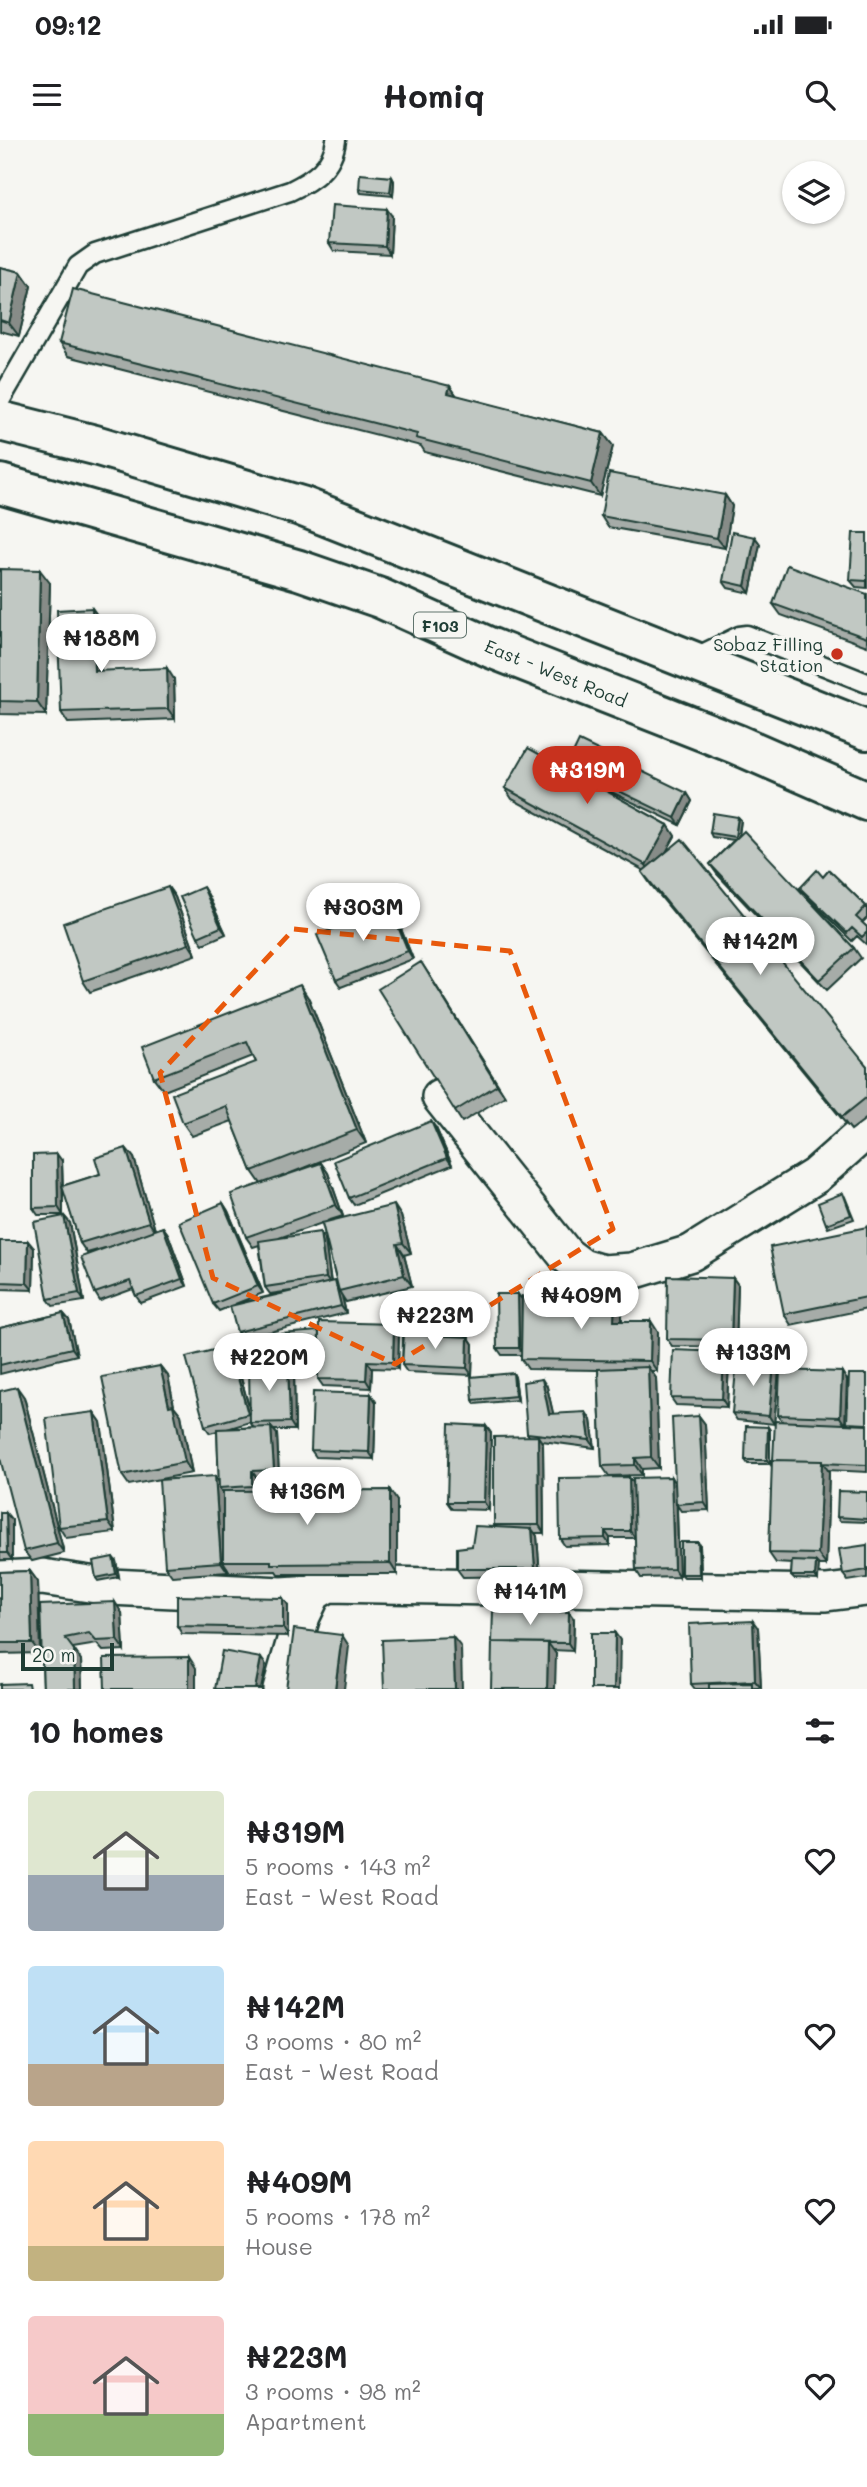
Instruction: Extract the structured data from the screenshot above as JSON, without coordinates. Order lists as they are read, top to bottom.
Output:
{
  "streets": {
    "main road": ["F103", "East - West Road"]
  },
  "places": ["Sobaz Filling Station"],
  "scale_bar": "20 m",
  "page": {
    "status": "09:12",
    "header": "Homiq",
    "price": [
      "₦188M",
      "₦319M",
      "₦303M",
      "₦142M",
      "₦409M",
      "₦223M",
      "₦133M",
      "₦220M",
      "₦136M",
      "₦141M"
    ],
    "scale": "20 m",
    "heading": "10 homes",
    "list": [
      {
        "name": "₦319M",
        "note": "5 rooms · 143 m² · East - West Road"
      },
      {
        "name": "₦142M",
        "note": "3 rooms · 80 m² · East - West Road"
      },
      {
        "name": "₦409M",
        "note": "5 rooms · 178 m² · House"
      },
      {
        "name": "₦223M",
        "note": "3 rooms · 98 m² · Apartment"
      }
    ]
  }
}
